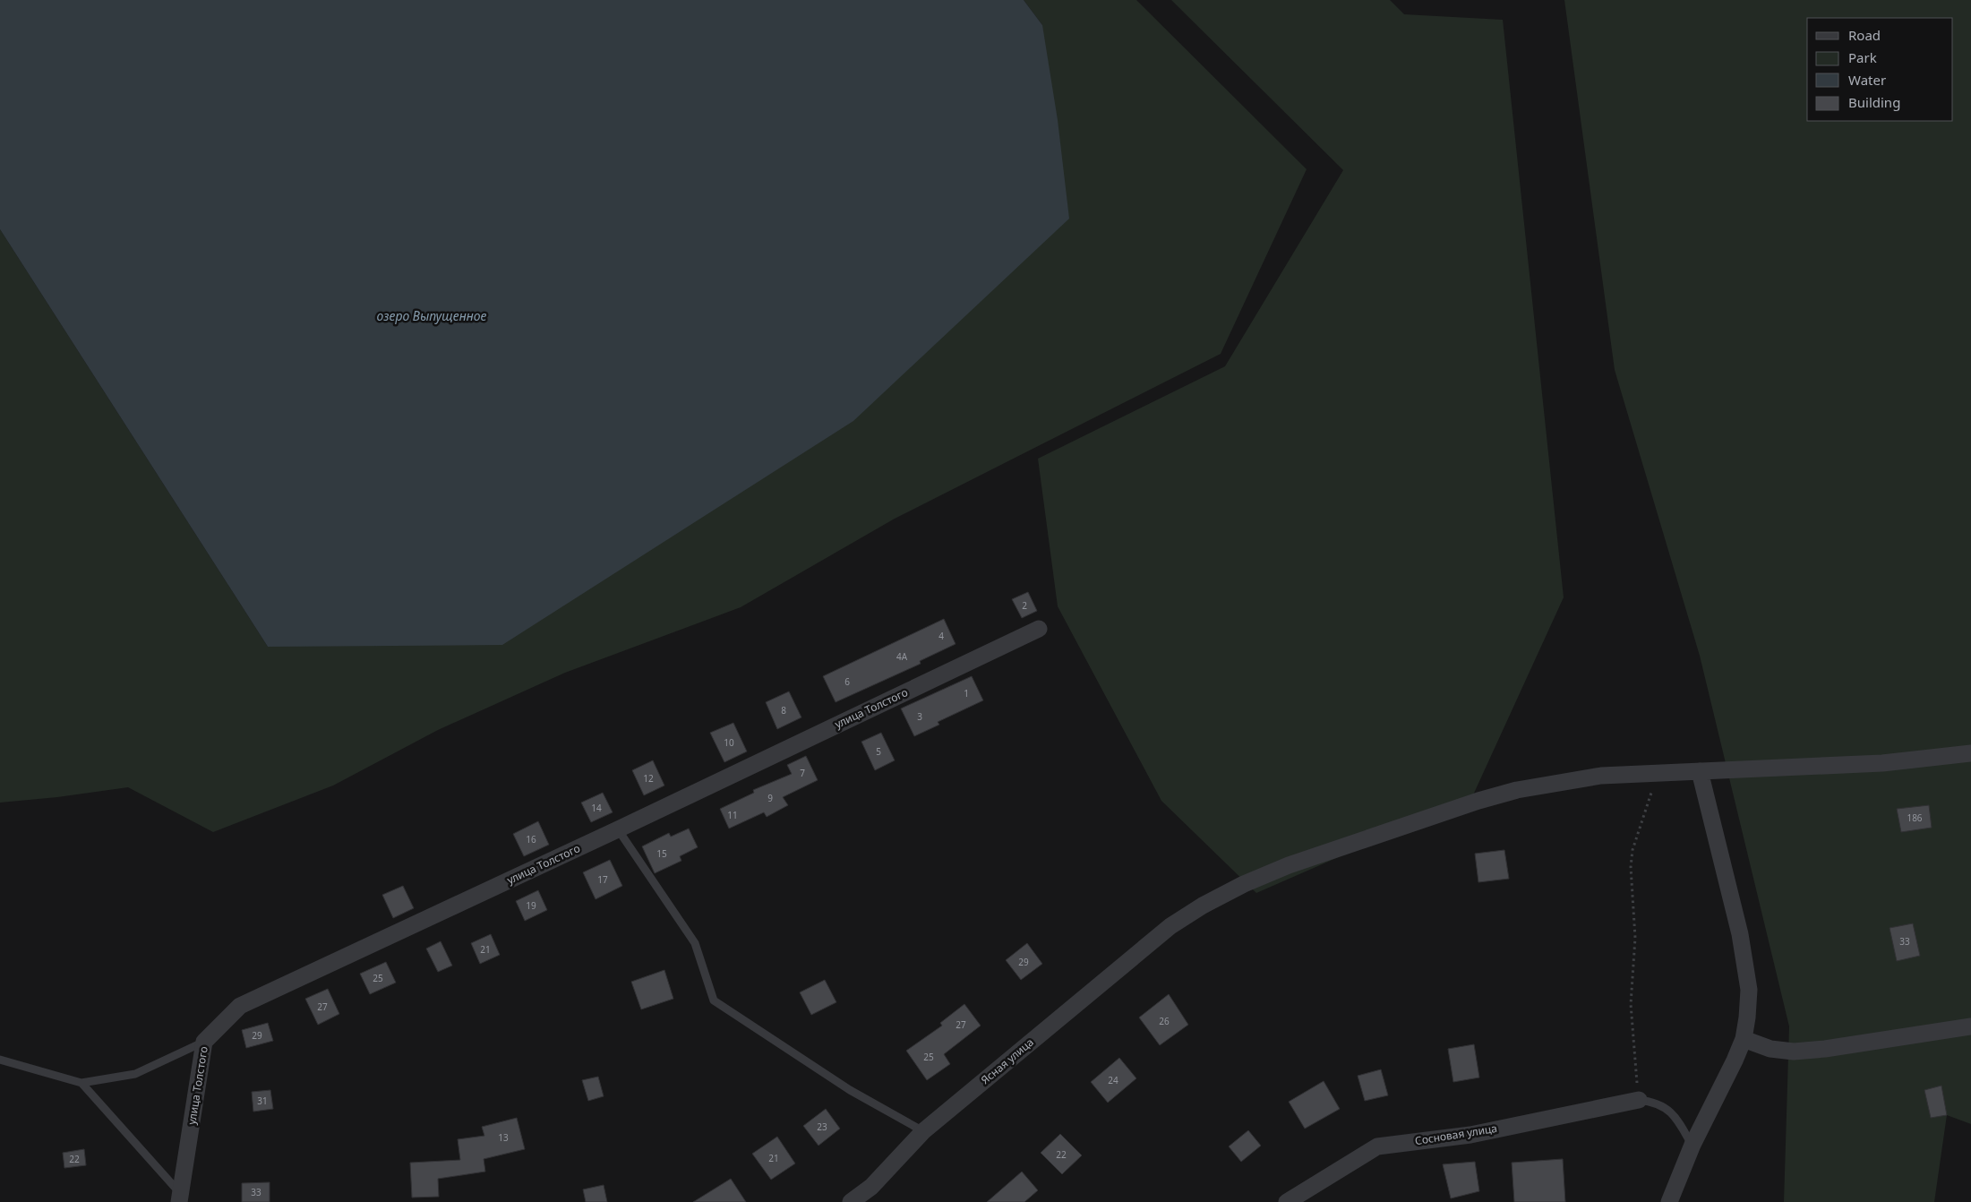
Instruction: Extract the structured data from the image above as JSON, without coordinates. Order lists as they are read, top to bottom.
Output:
{
  "streets": {
    "street": ["улица Толстого", "Ясная улица", "Сосновая улица"]
  },
  "water": ["озеро Выпущенное"],
  "house_numbers": [
    "2",
    "4",
    "4А",
    "6",
    "1",
    "8",
    "3",
    "10",
    "5",
    "7",
    "12",
    "9",
    "14",
    "11",
    "186",
    "16",
    "15",
    "17",
    "19",
    "33",
    "21",
    "29",
    "25",
    "27",
    "26",
    "27",
    "29",
    "25",
    "24",
    "31",
    "23",
    "13",
    "22",
    "21",
    "22",
    "33"
  ],
  "legend": [
    "Road",
    "Park",
    "Water",
    "Building"
  ]
}
